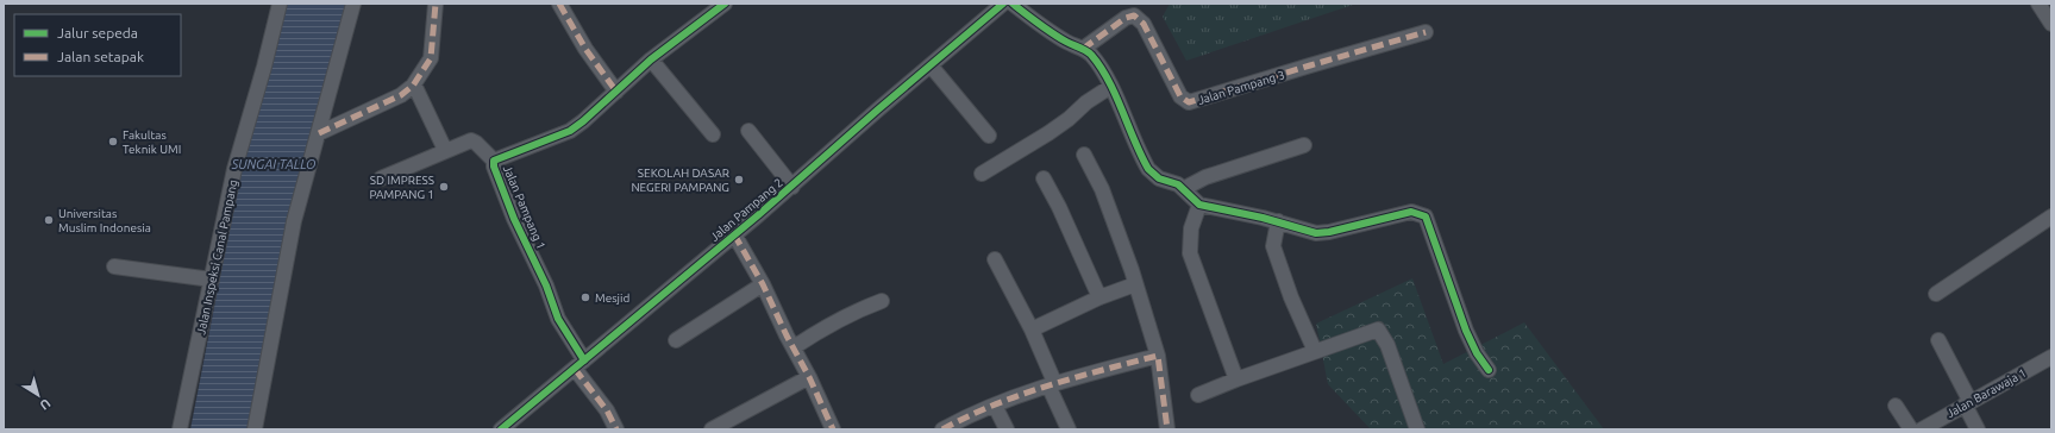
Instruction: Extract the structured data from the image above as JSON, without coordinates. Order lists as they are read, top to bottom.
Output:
{
  "streets": {
    "street": [
      "Jalan Pampang 3",
      "Jalan Pampang 1",
      "Jalan Pampang 2",
      "Jalan Inspeksi Canal Pampang",
      "Jalan Barawaja 1"
    ]
  },
  "crossings": [
    ["Jalan Pampang 1", "Jalan Pampang 2"]
  ],
  "water": ["SUNGAI TALLO"],
  "places": [
    "Fakultas Teknik UMI",
    "SEKOLAH DASAR NEGERI PAMPANG",
    "SD IMPRESS PAMPANG 1",
    "Universitas Muslim Indonesia",
    "Mesjid"
  ],
  "legend": ["Jalur sepeda", "Jalan setapak"],
  "north": "bottom right"
}
